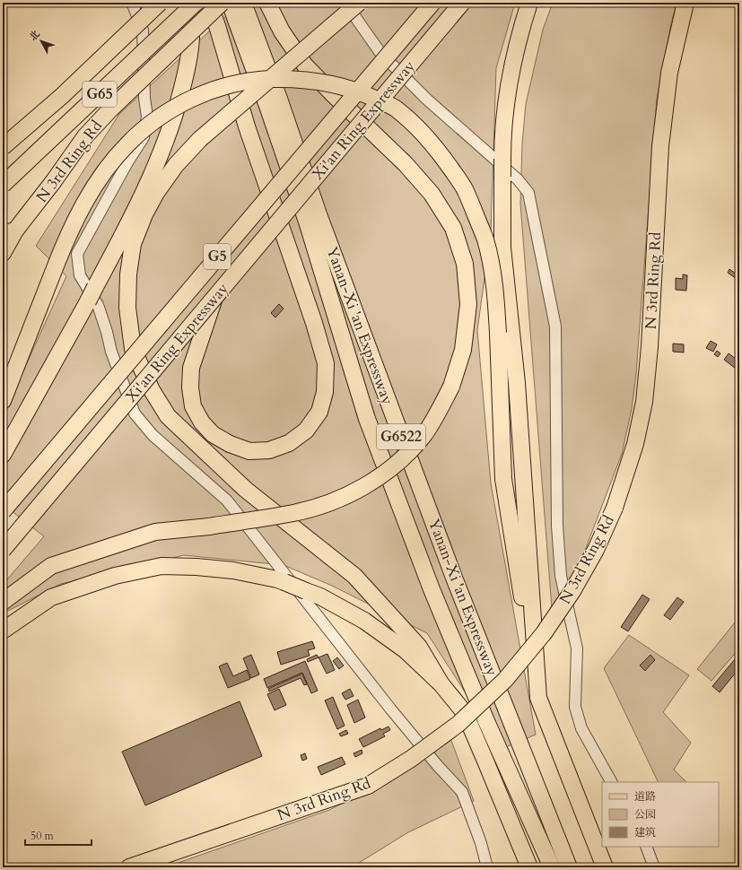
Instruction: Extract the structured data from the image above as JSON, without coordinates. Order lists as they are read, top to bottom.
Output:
{
  "streets": {
    "highway": [
      "G65",
      "Xi'an Ring Expressway",
      "N 3rd Ring Rd",
      "G5",
      "Yanan-Xi 'an Expressway",
      "G6522"
    ]
  },
  "legend": ["道路", "公园", "建筑"],
  "scale_bar": "50 m",
  "north": "top left"
}
